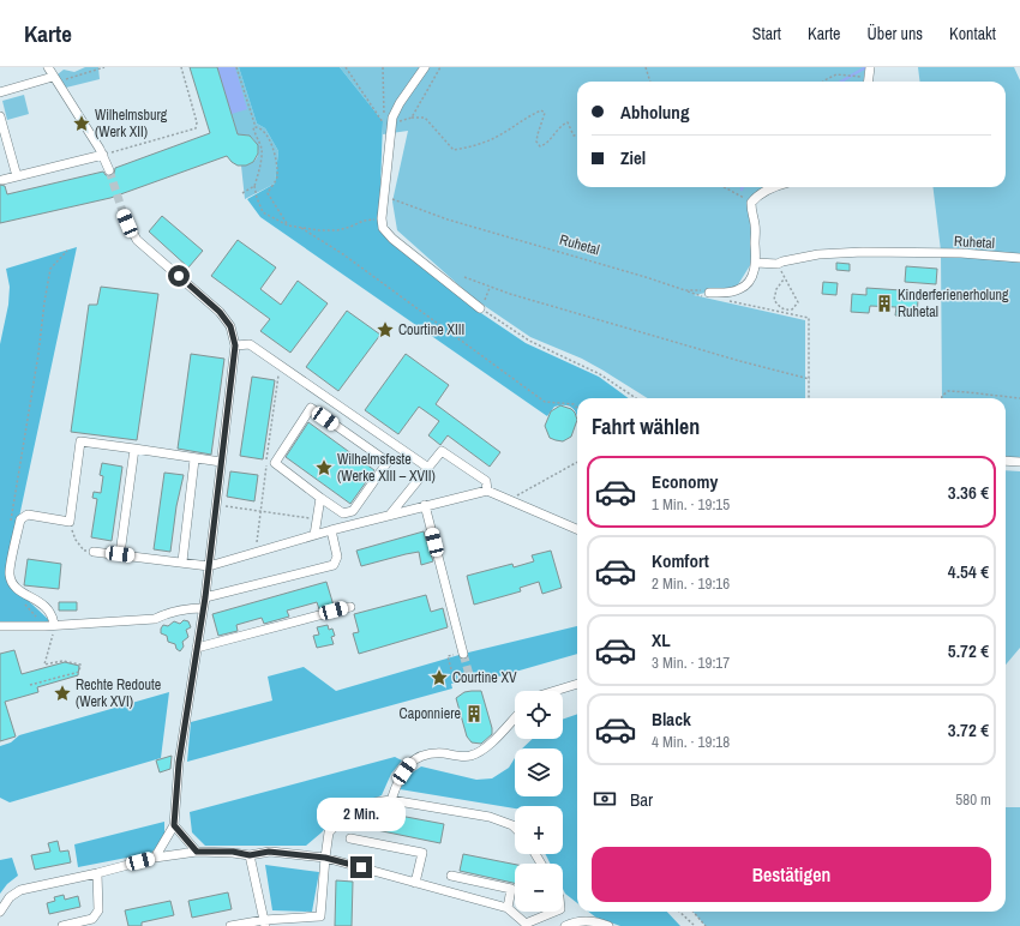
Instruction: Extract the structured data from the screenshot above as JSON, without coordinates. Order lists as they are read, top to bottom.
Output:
{
  "streets": {
    "street": ["Ruhetal"]
  },
  "places": {
    "place": [
      "Wilhelmsburg (Werk XII)",
      "Courtine XIII",
      "Wilhelmsfeste (Werke XIII – XVII)",
      "Courtine XV",
      "Rechte Redoute (Werk XVI)"
    ],
    "building": ["Kinderferienerholung Ruhetal", "Caponniere"]
  },
  "page": {
    "header": "Karte",
    "nav": [
      "Start",
      "Karte",
      "Über uns",
      "Kontakt"
    ],
    "banner": ["Abholung", "Ziel"],
    "heading": "Fahrt wählen",
    "list": [
      {
        "name": "Economy",
        "note": "1 Min. · 19:15",
        "value": "3.36 €"
      },
      {
        "name": "Komfort",
        "note": "2 Min. · 19:16",
        "value": "4.54 €"
      },
      {
        "name": "XL",
        "note": "3 Min. · 19:17",
        "value": "5.72 €"
      },
      {
        "name": "Black",
        "note": "4 Min. · 19:18",
        "value": "3.72 €"
      }
    ],
    "map_buttons": ["+", "−"],
    "pay": ["Bar", "580 m"],
    "bubble": "2 Min.",
    "buttons": "Bestätigen"
  }
}
